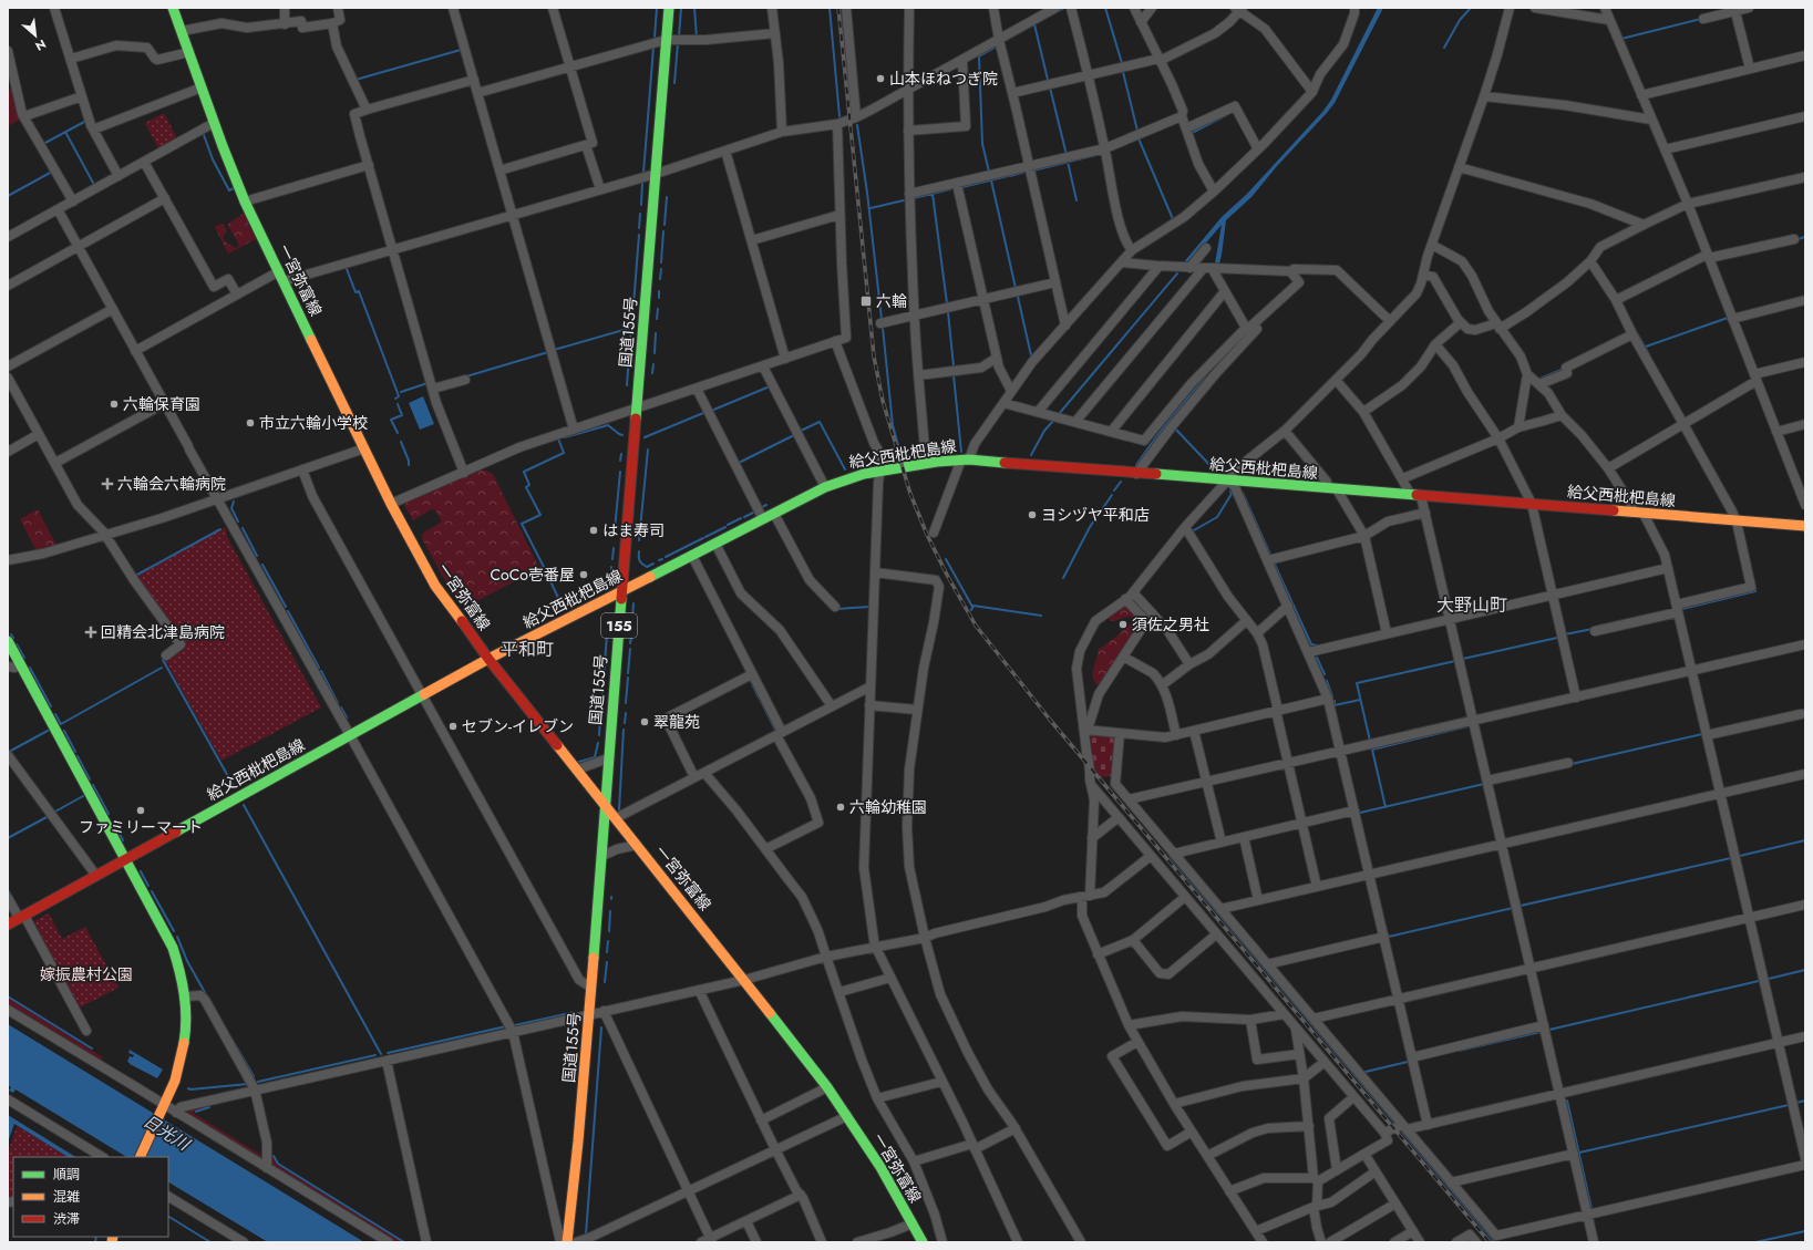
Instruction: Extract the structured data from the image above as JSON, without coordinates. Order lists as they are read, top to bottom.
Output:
{
  "streets": {
    "main road": [
      "一宮弥富線",
      "国道155号",
      "給父西枇杷島線",
      "155"
    ]
  },
  "crossings": [
    ["一宮弥富線", "国道155号"],
    ["一宮弥富線", "給父西枇杷島線"],
    ["国道155号", "給父西枇杷島線"]
  ],
  "districts": ["大野山町", "平和町"],
  "water": ["日光川"],
  "parks": ["嫁振農村公園"],
  "places": {
    "other": [
      "山本ほねつぎ院",
      "六輪保育園",
      "市立六輪小学校",
      "ヨシヅヤ平和店",
      "はま寿司",
      "CoCo壱番屋",
      "須佐之男社",
      "翠龍苑",
      "セブン-イレブン",
      "六輪幼稚園",
      "ファミリーマート"
    ],
    "transit": ["六輪"],
    "health": ["六輪会六輪病院", "回精会北津島病院"]
  },
  "legend": ["順調", "混雑", "渋滞"],
  "north": "bottom right"
}
